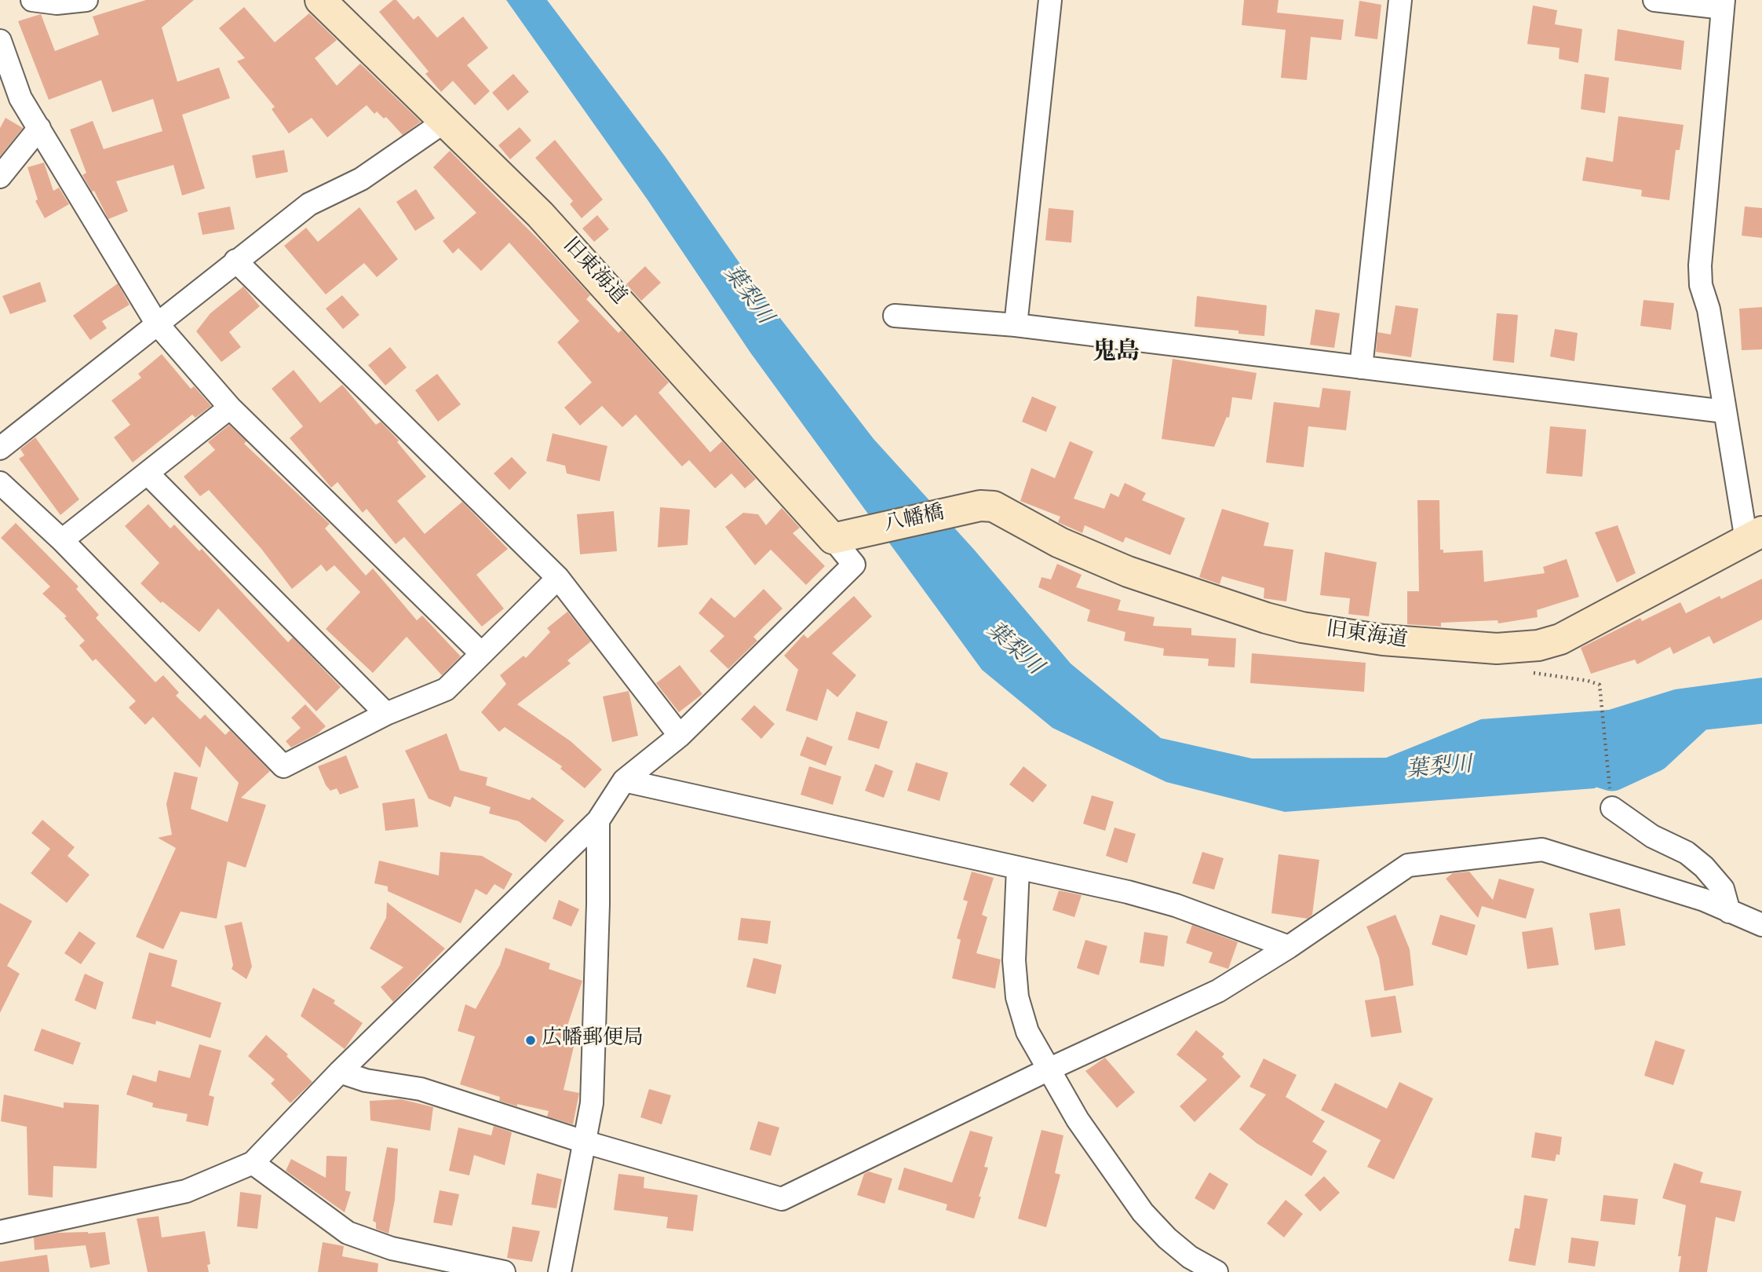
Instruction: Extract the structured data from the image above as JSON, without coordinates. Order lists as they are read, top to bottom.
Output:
{
  "streets": {
    "main road": ["旧東海道", "八幡橋"]
  },
  "crossings": [
    ["旧東海道", "八幡橋"]
  ],
  "districts": ["鬼島"],
  "water": ["葉梨川"],
  "places": ["広幡郵便局"]
}
